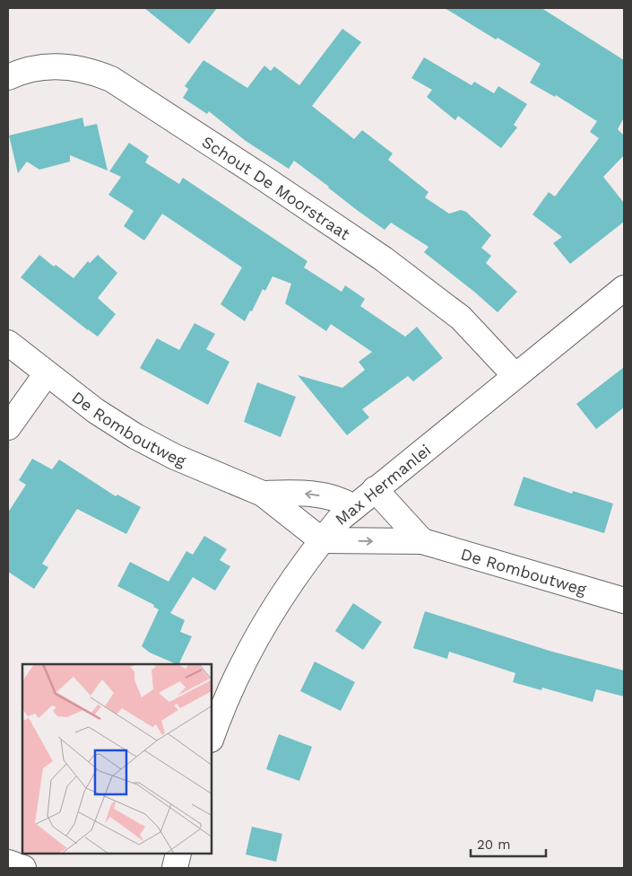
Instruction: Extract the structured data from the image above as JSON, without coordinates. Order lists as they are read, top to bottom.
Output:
{
  "streets": {
    "street": ["Schout De Moorstraat", "De Romboutweg", "Max Hermanlei"]
  },
  "crossings": [
    ["Schout De Moorstraat", "Max Hermanlei"],
    ["De Romboutweg", "Max Hermanlei"]
  ],
  "scale_bar": "20 m"
}
